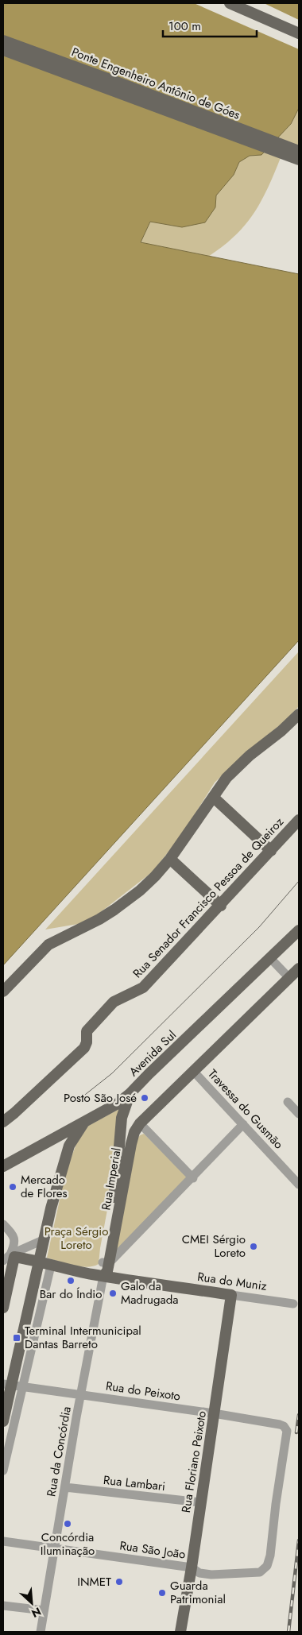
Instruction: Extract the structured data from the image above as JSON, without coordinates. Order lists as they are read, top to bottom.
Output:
{
  "streets": {
    "main road": [
      "Ponte Engenheiro Antônio de Góes",
      "Rua Senador Francisco Pessoa de Queiroz",
      "Avenida Sul",
      "Rua Imperial",
      "Rua do Muniz",
      "Rua Floriano Peixoto"
    ],
    "street": [
      "Travessa do Gusmão",
      "Rua do Peixoto",
      "Rua da Concórdia",
      "Rua Lambari",
      "Rua São João"
    ]
  },
  "crossings": [
    ["Avenida Sul", "Rua Imperial"],
    ["Travessa do Gusmão", "Rua Imperial"],
    ["Rua Imperial", "Rua do Muniz"],
    ["Rua Imperial", "Rua da Concórdia"],
    ["Rua do Muniz", "Rua da Concórdia"],
    ["Rua do Muniz", "Rua Floriano Peixoto"],
    ["Rua do Peixoto", "Rua da Concórdia"],
    ["Rua do Peixoto", "Rua Floriano Peixoto"],
    ["Rua do Peixoto", "Rua São João"],
    ["Rua da Concórdia", "Rua Lambari"],
    ["Rua da Concórdia", "Rua São João"],
    ["Rua Floriano Peixoto", "Rua Lambari"],
    ["Rua Floriano Peixoto", "Rua São João"]
  ],
  "parks": ["Praça Sérgio Loreto"],
  "places": {
    "other": [
      "Posto São José",
      "Mercado de Flores",
      "CMEI Sérgio Loreto",
      "Bar do Índio",
      "Galo da Madrugada",
      "Concórdia Iluminação",
      "INMET",
      "Guarda Patrimonial"
    ],
    "transit": ["Terminal Intermunicipal Dantas Barreto"]
  },
  "scale_bar": "100 m",
  "north": "bottom right"
}
